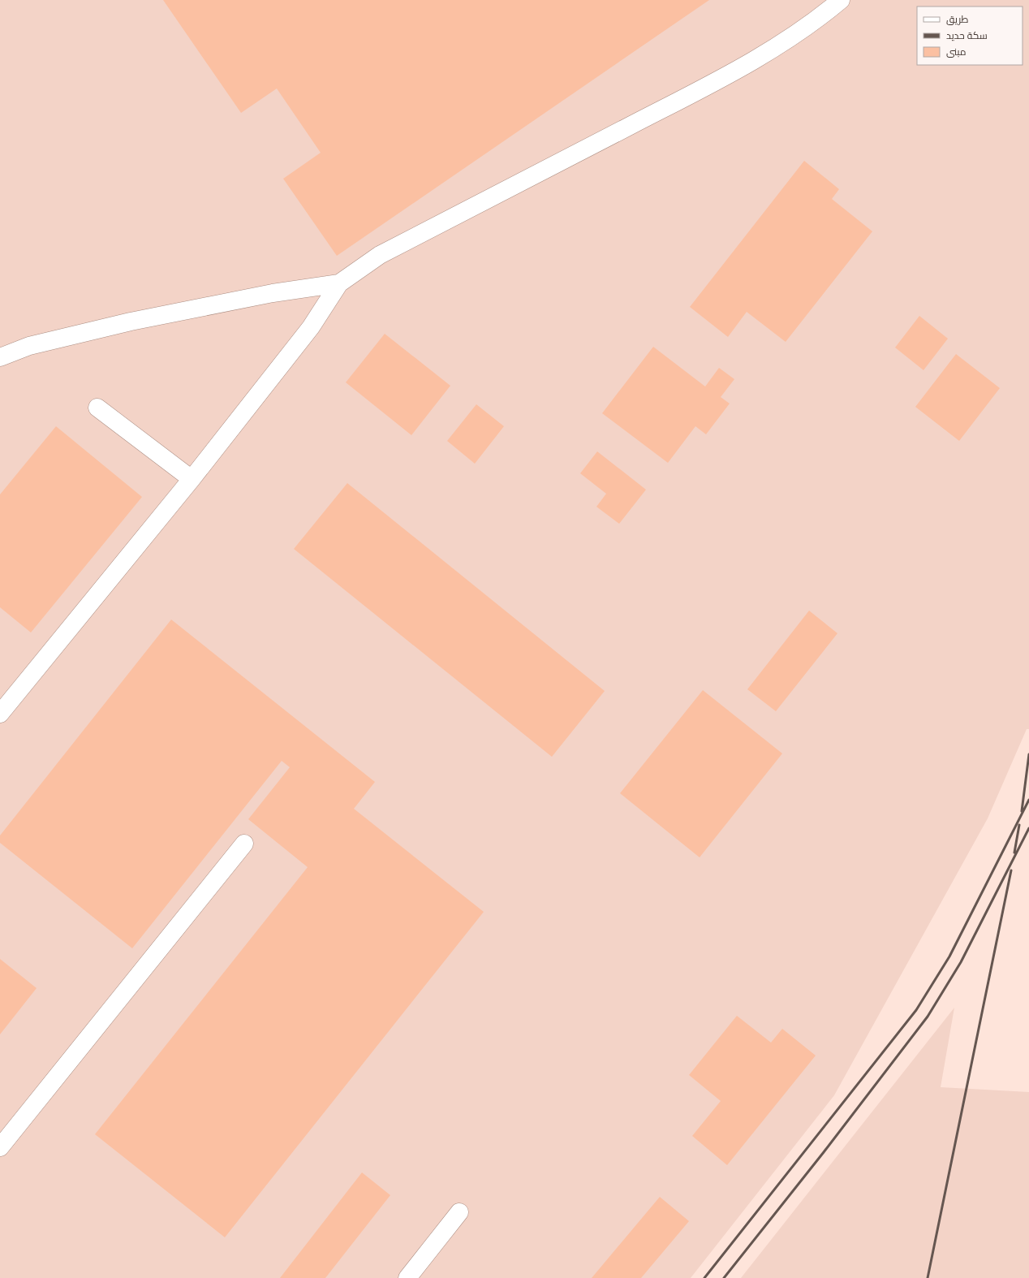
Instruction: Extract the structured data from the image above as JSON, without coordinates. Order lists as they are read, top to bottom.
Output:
{
  "legend": ["طريق", "سكة حديد", "مبنى"]
}
